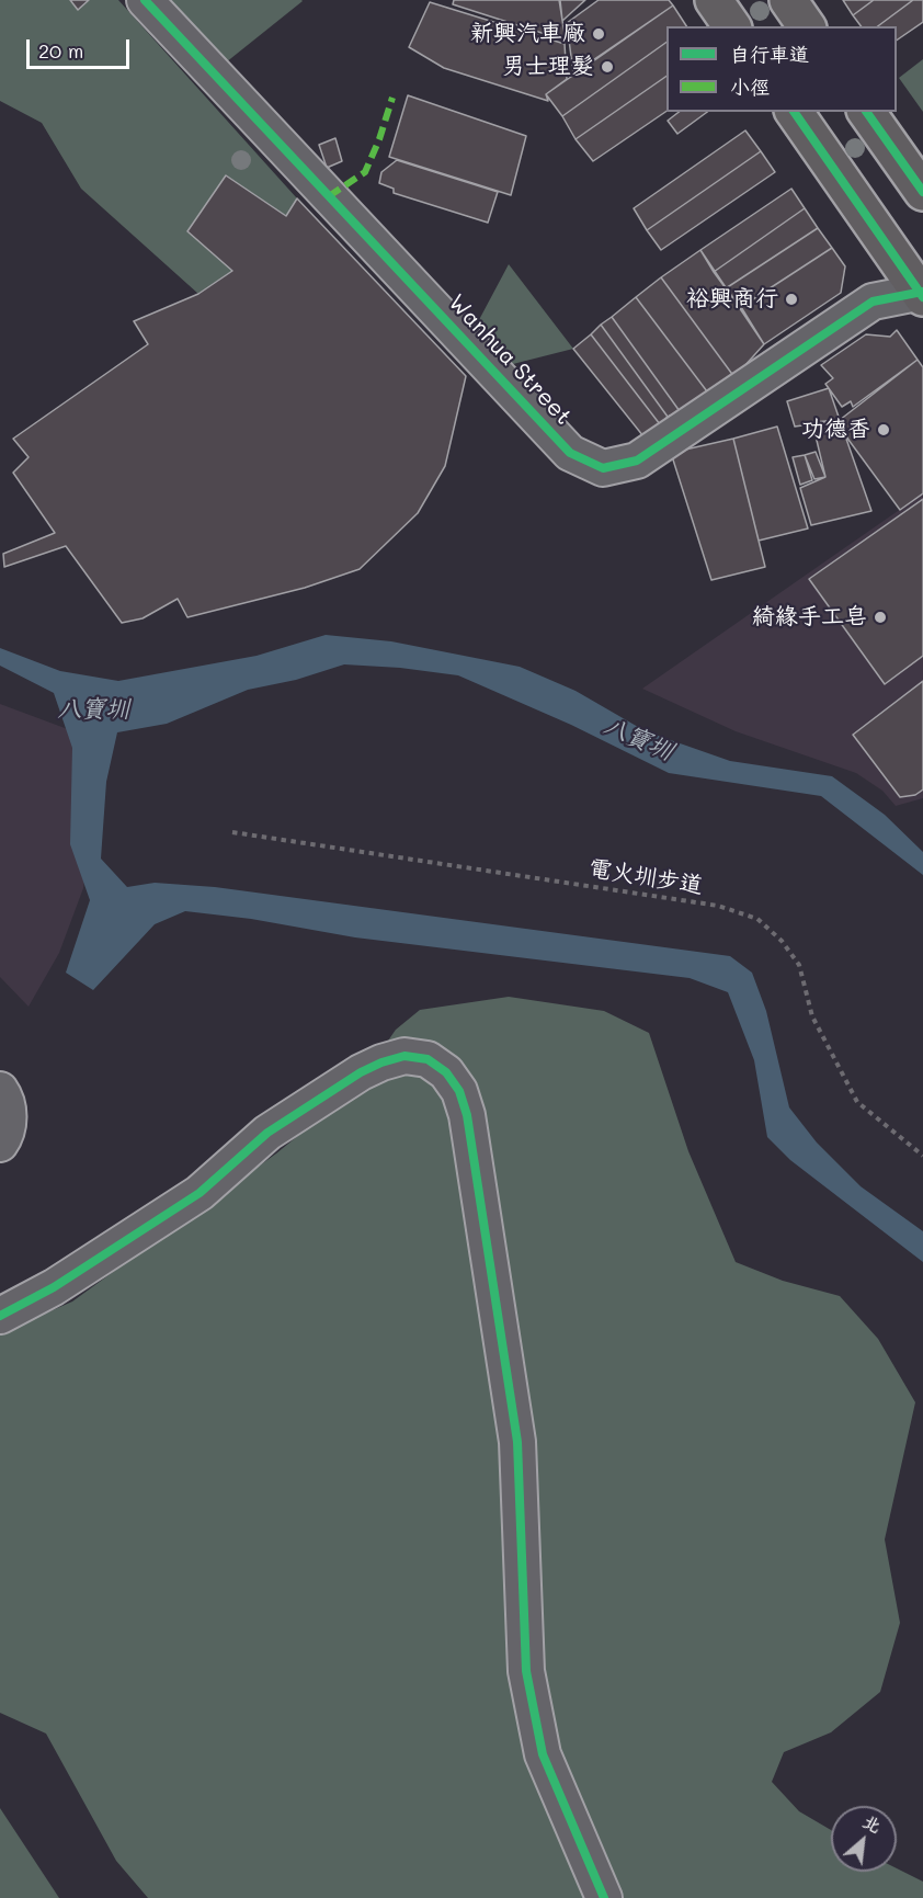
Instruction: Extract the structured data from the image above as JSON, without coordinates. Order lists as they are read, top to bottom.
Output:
{
  "streets": {
    "street": ["Wanhua Street"],
    "path": ["電火圳步道"]
  },
  "water": ["八寶圳"],
  "places": [
    "新興汽車廠",
    "男士理髮",
    "裕興商行",
    "功德香",
    "綺緣手工皂"
  ],
  "legend": ["自行車道", "小徑"],
  "scale_bar": "20 m",
  "north": "top right"
}
